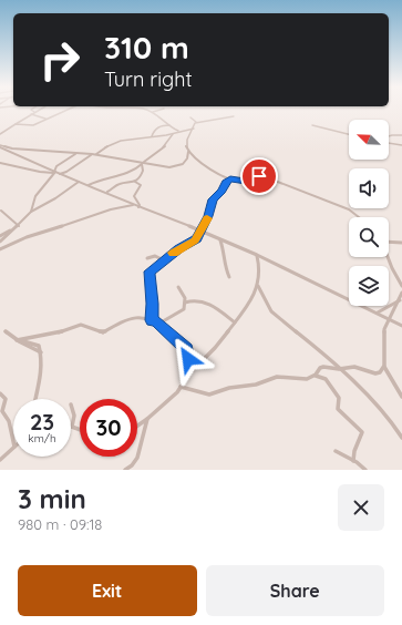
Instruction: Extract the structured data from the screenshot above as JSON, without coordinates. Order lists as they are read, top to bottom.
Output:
{
  "north": "top left",
  "page": {
    "turn": ["310 m", "Turn right"],
    "speed": "23 km/h",
    "limit": "30",
    "heading": ["3 min", "980 m · 09:18"],
    "buttons": ["Exit", "Share"]
  }
}
